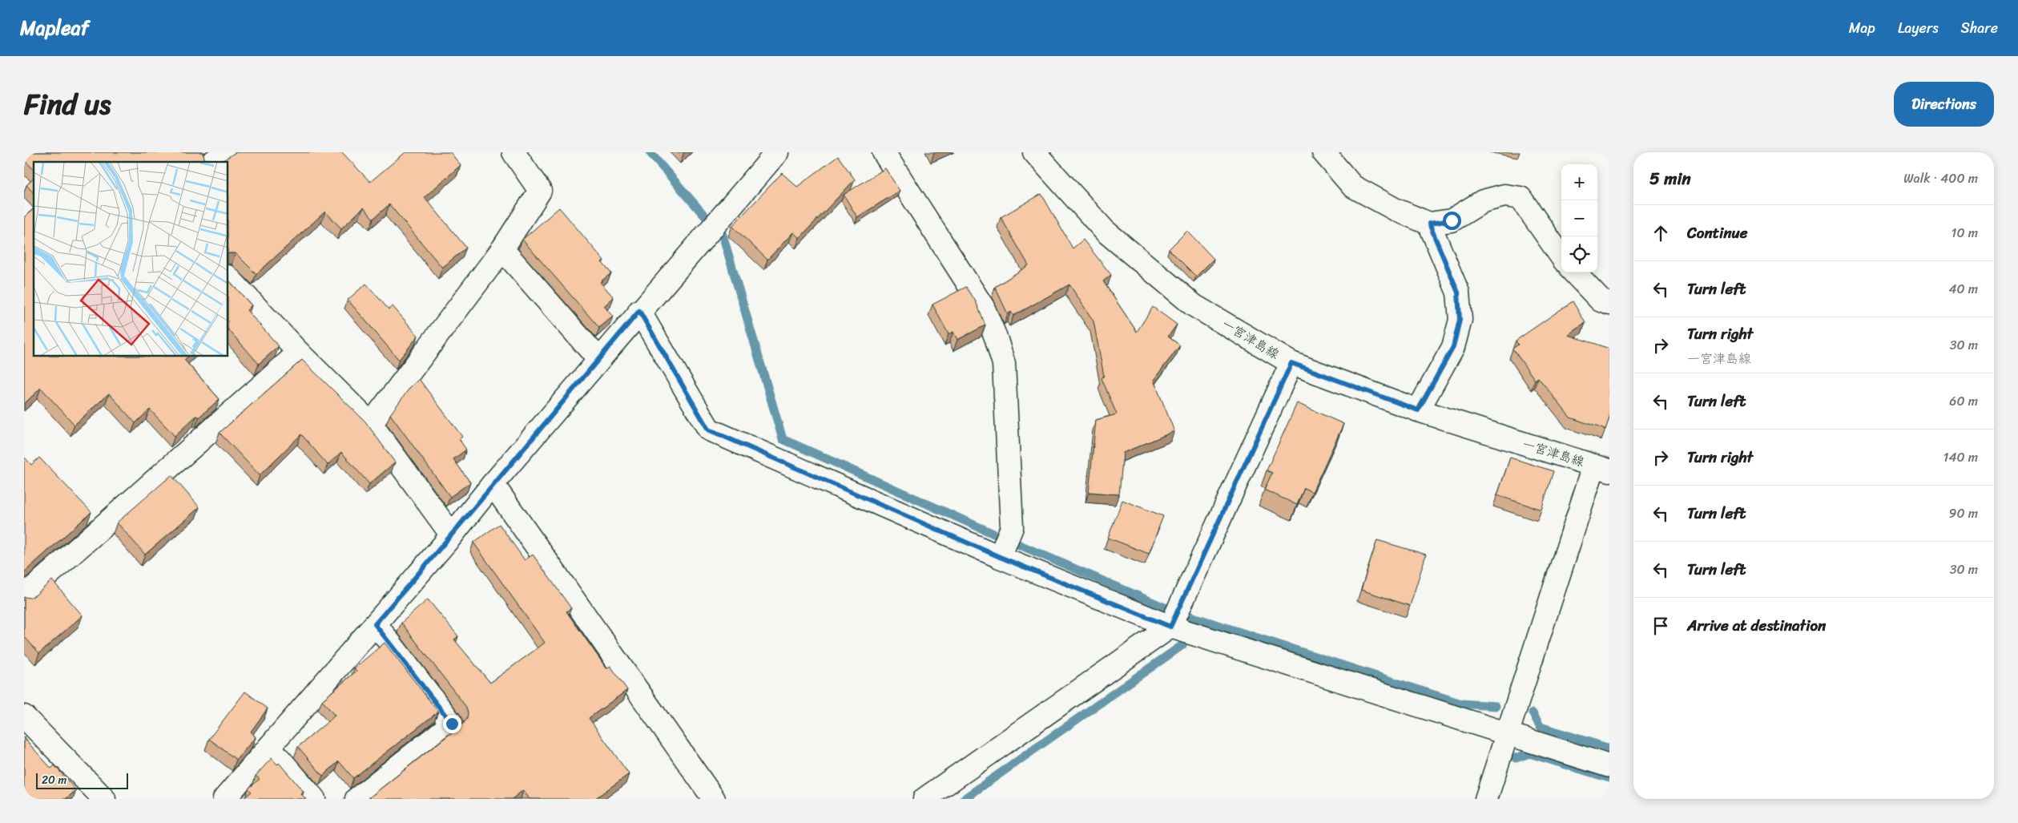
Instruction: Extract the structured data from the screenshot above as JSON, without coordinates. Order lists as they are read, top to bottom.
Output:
{
  "streets": {
    "street": ["一宮津島線"]
  },
  "scale_bar": "20 m",
  "page": {
    "header": "Mapleaf",
    "nav": ["Map", "Layers", "Share"],
    "title": "Find us",
    "buttons": "Directions",
    "heading": ["5 min", "Walk · 400 m"],
    "map_buttons": ["+", "−"],
    "list": [
      ["Continue", "10 m"],
      ["Turn left", "40 m"],
      ["Turn right", "一宮津島線", "30 m"],
      ["Turn left", "60 m"],
      ["Turn right", "140 m"],
      ["Turn left", "90 m"],
      ["Turn left", "30 m"],
      "Arrive at destination"
    ],
    "scale": "20 m"
  }
}
